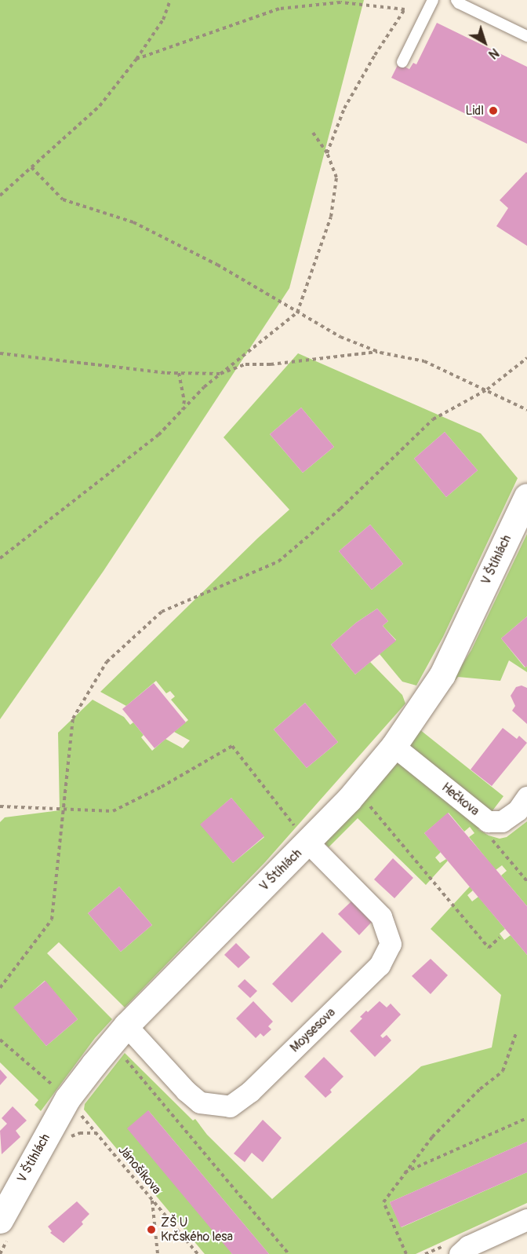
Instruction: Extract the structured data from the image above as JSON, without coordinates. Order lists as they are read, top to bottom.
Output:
{
  "streets": {
    "street": ["V Štíhlách", "Hečkova", "Moysesova"],
    "path": ["Jánošíkova"]
  },
  "crossings": [
    ["V Štíhlách", "Hečkova"],
    ["V Štíhlách", "Moysesova"],
    ["V Štíhlách", "Jánošíkova"]
  ],
  "places": ["Lidl", "ZŠ U Krčského lesa"],
  "north": "bottom right"
}
